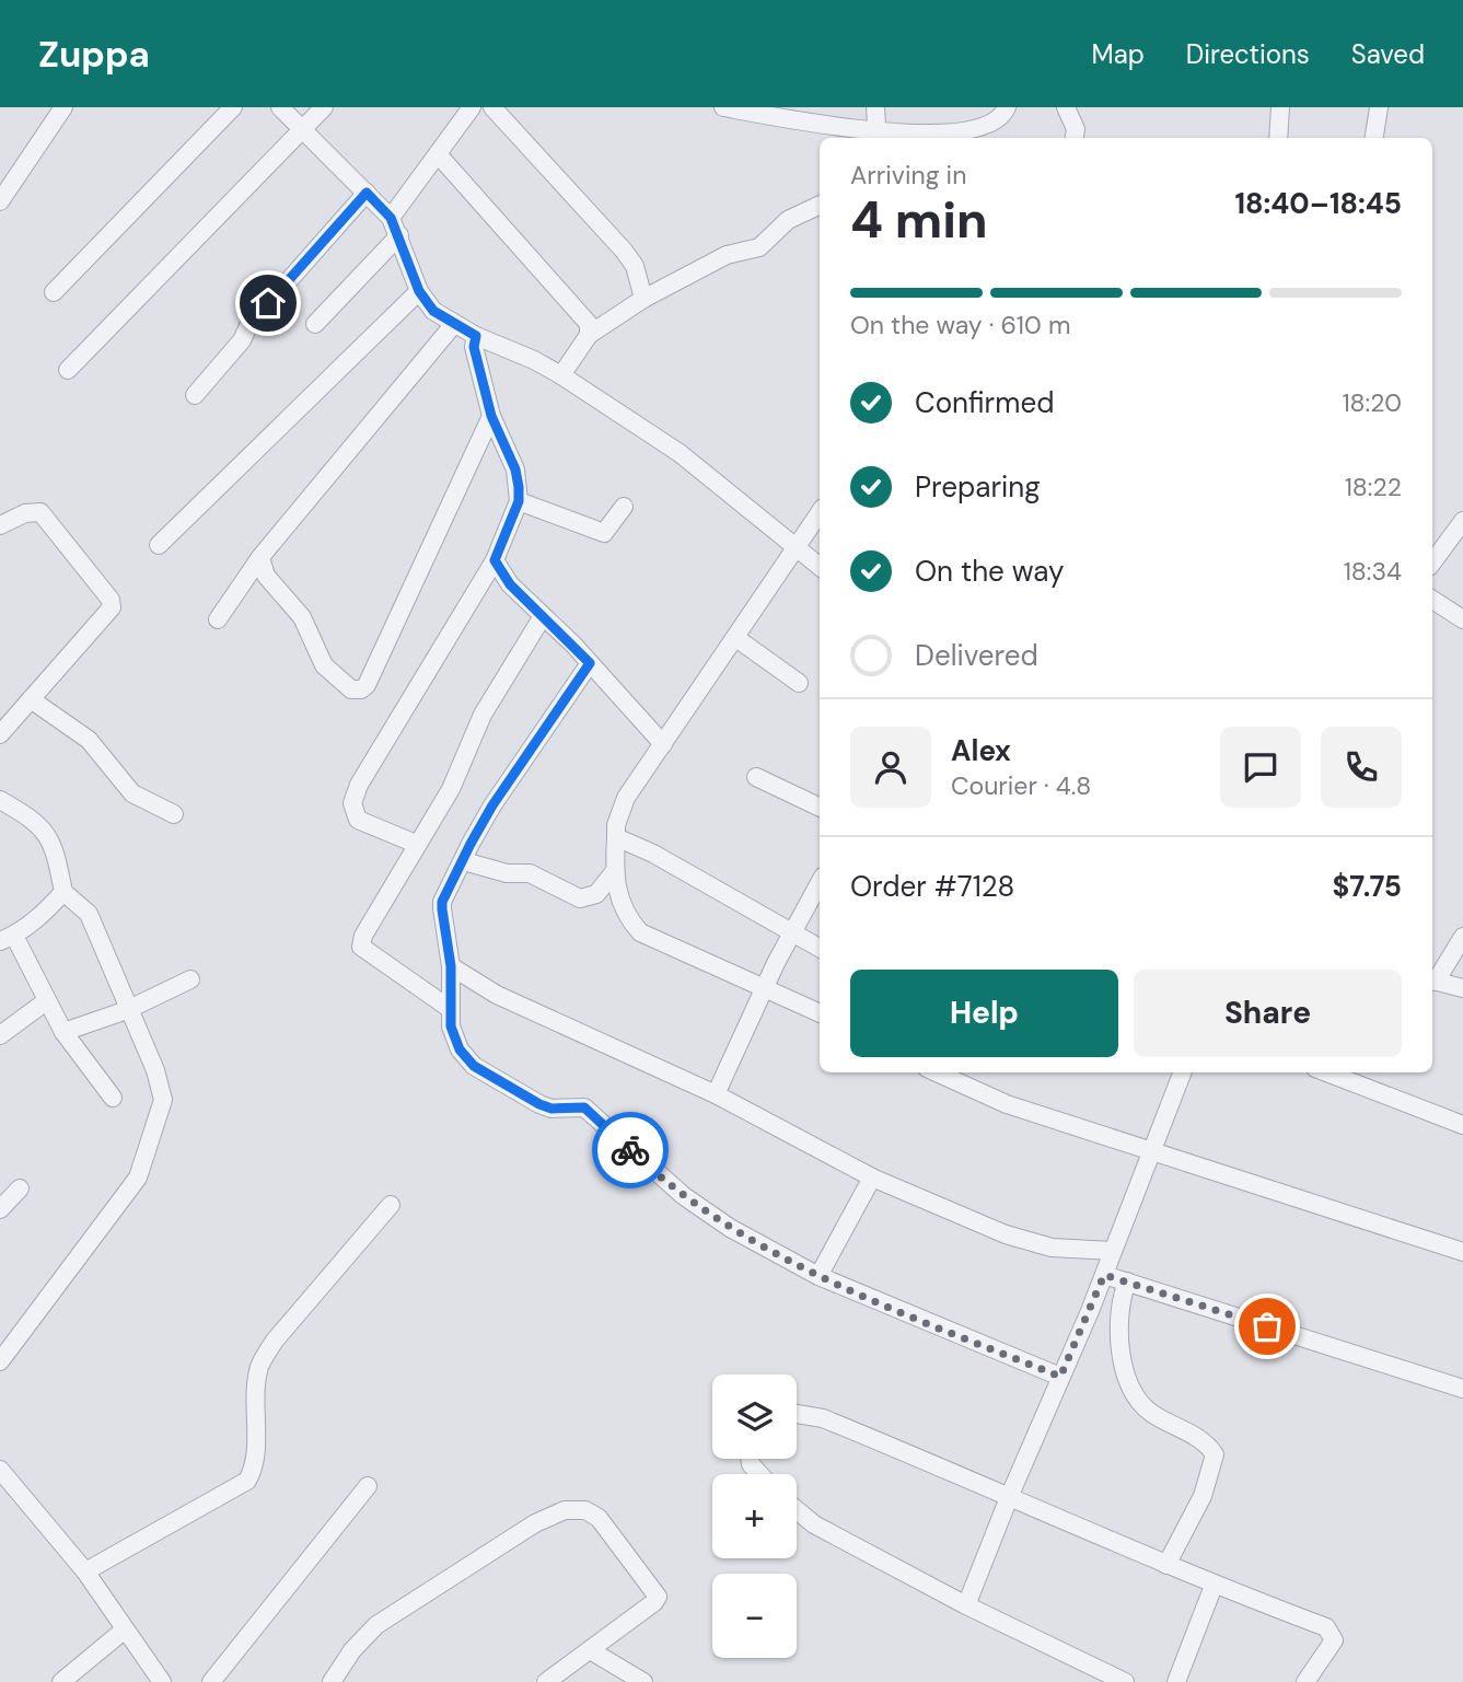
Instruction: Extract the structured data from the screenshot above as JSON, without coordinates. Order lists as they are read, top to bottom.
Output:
{
  "page": {
    "header": "Zuppa",
    "nav": ["Map", "Directions", "Saved"],
    "heading": ["4 min", "Arriving in", "18:40–18:45"],
    "panel": [
      "Alex",
      "Courier · 4.8",
      "Order #7128",
      "$7.75"
    ],
    "bar": "On the way · 610 m",
    "list": [
      ["Confirmed", "18:20"],
      ["Preparing", "18:22"],
      ["On the way", "18:34"],
      "Delivered"
    ],
    "buttons": ["Help", "Share"],
    "map_buttons": ["+", "−"]
  }
}
